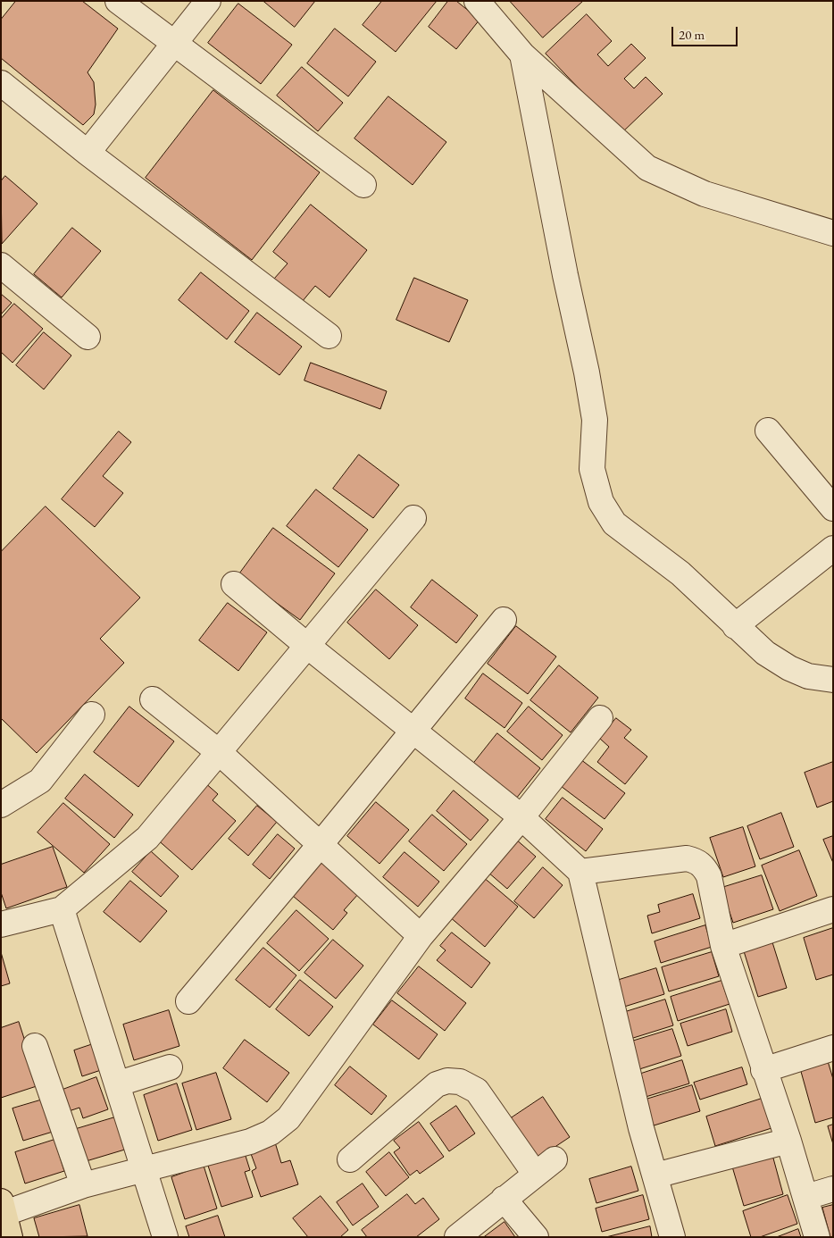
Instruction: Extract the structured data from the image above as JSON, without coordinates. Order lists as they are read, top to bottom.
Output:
{
  "scale_bar": "20 m"
}
